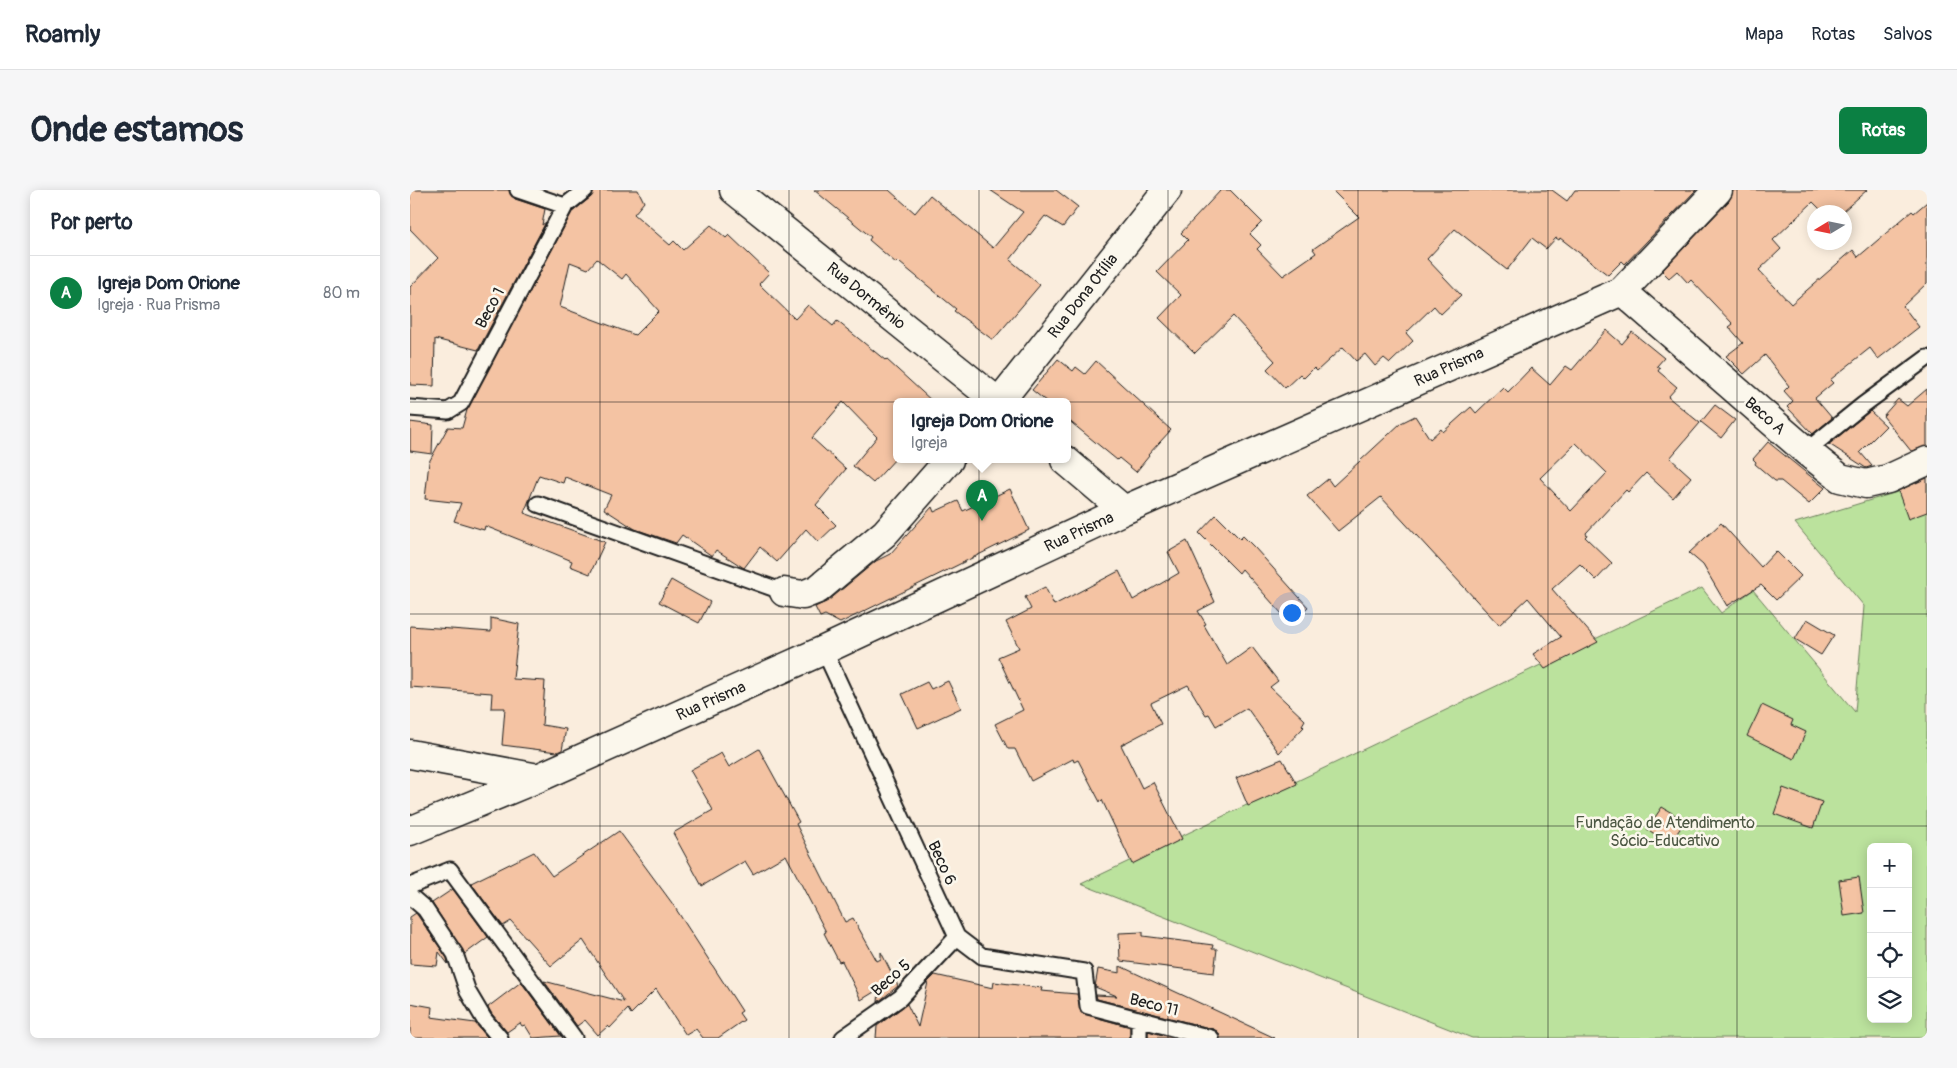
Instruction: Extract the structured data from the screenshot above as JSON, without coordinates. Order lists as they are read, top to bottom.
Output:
{
  "streets": {
    "street": [
      "Rua Dormênio",
      "Rua Dona Otília",
      "Rua Prisma",
      "Beco A"
    ],
    "lane": [
      "Beco 1",
      "Beco 6",
      "Beco 5",
      "Beco 11"
    ]
  },
  "crossings": [
    ["Rua Prisma", "Beco A"],
    ["Rua Prisma", "Beco 6"],
    ["Beco 6", "Beco 5"],
    ["Beco 6", "Beco 11"]
  ],
  "parks": ["Fundação de Atendimento Sócio-Educativo"],
  "north": "left",
  "page": {
    "header": "Roamly",
    "nav": ["Mapa", "Rotas", "Salvos"],
    "buttons": "Rotas",
    "title": "Onde estamos",
    "heading": "Por perto",
    "list": [
      {
        "mark": "A",
        "name": "Igreja Dom Orione",
        "note": "Igreja · Rua Prisma",
        "value": "80 m"
      }
    ],
    "popup": ["Igreja Dom Orione", "Igreja"],
    "pins": "A",
    "map_buttons": ["+", "−"]
  }
}
